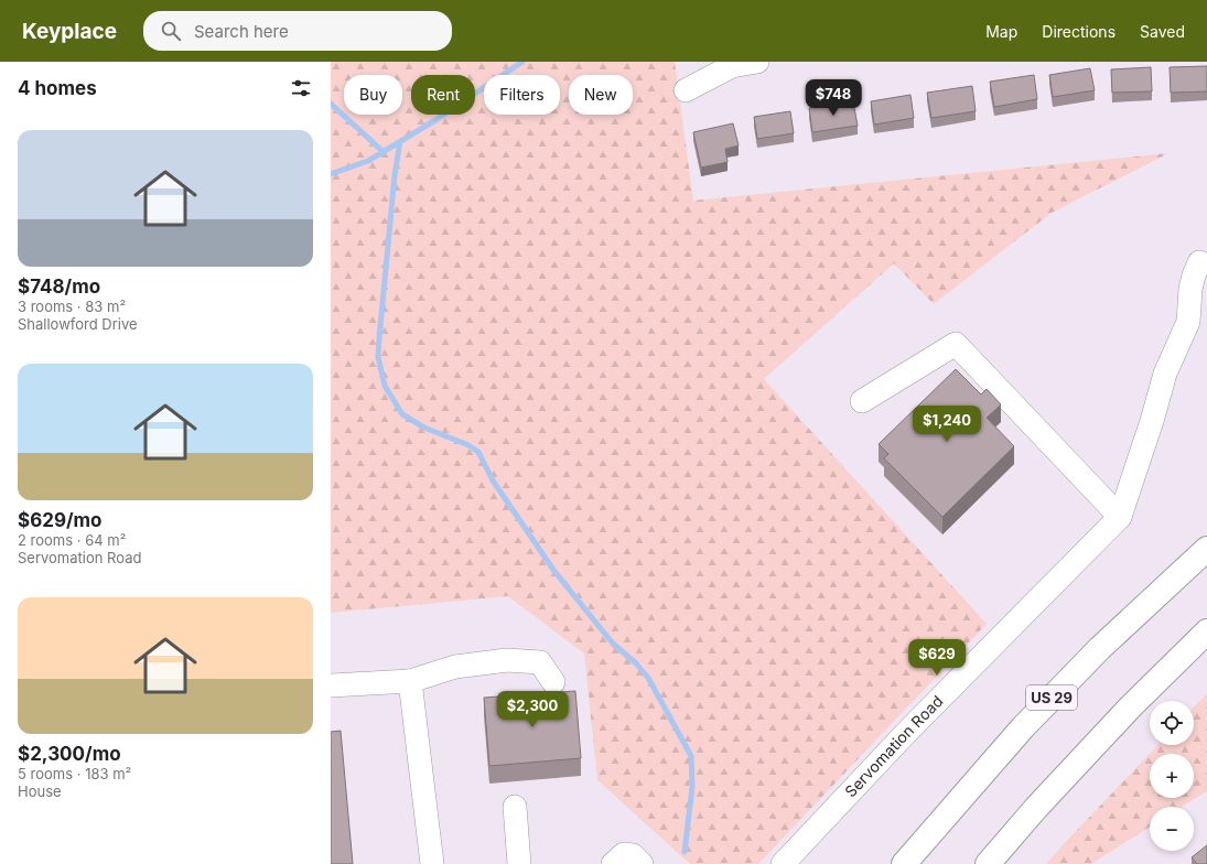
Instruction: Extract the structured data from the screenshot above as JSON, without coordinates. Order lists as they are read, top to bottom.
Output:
{
  "streets": {
    "highway": ["US 29"],
    "street": ["Servomation Road"]
  },
  "page": {
    "header": "Keyplace",
    "search": "Search here",
    "nav": ["Map", "Directions", "Saved"],
    "heading": "4 homes",
    "chip": [
      "Buy",
      "Rent",
      "Filters",
      "New"
    ],
    "price": [
      "$748",
      "$1,240",
      "$629",
      "$2,300"
    ],
    "list": [
      {
        "name": "$748/mo",
        "note": "3 rooms · 83 m² · Shallowford Drive"
      },
      {
        "name": "$629/mo",
        "note": "2 rooms · 64 m² · Servomation Road"
      },
      {
        "name": "$2,300/mo",
        "note": "5 rooms · 183 m² · House"
      }
    ],
    "map_buttons": ["+", "−"]
  }
}
